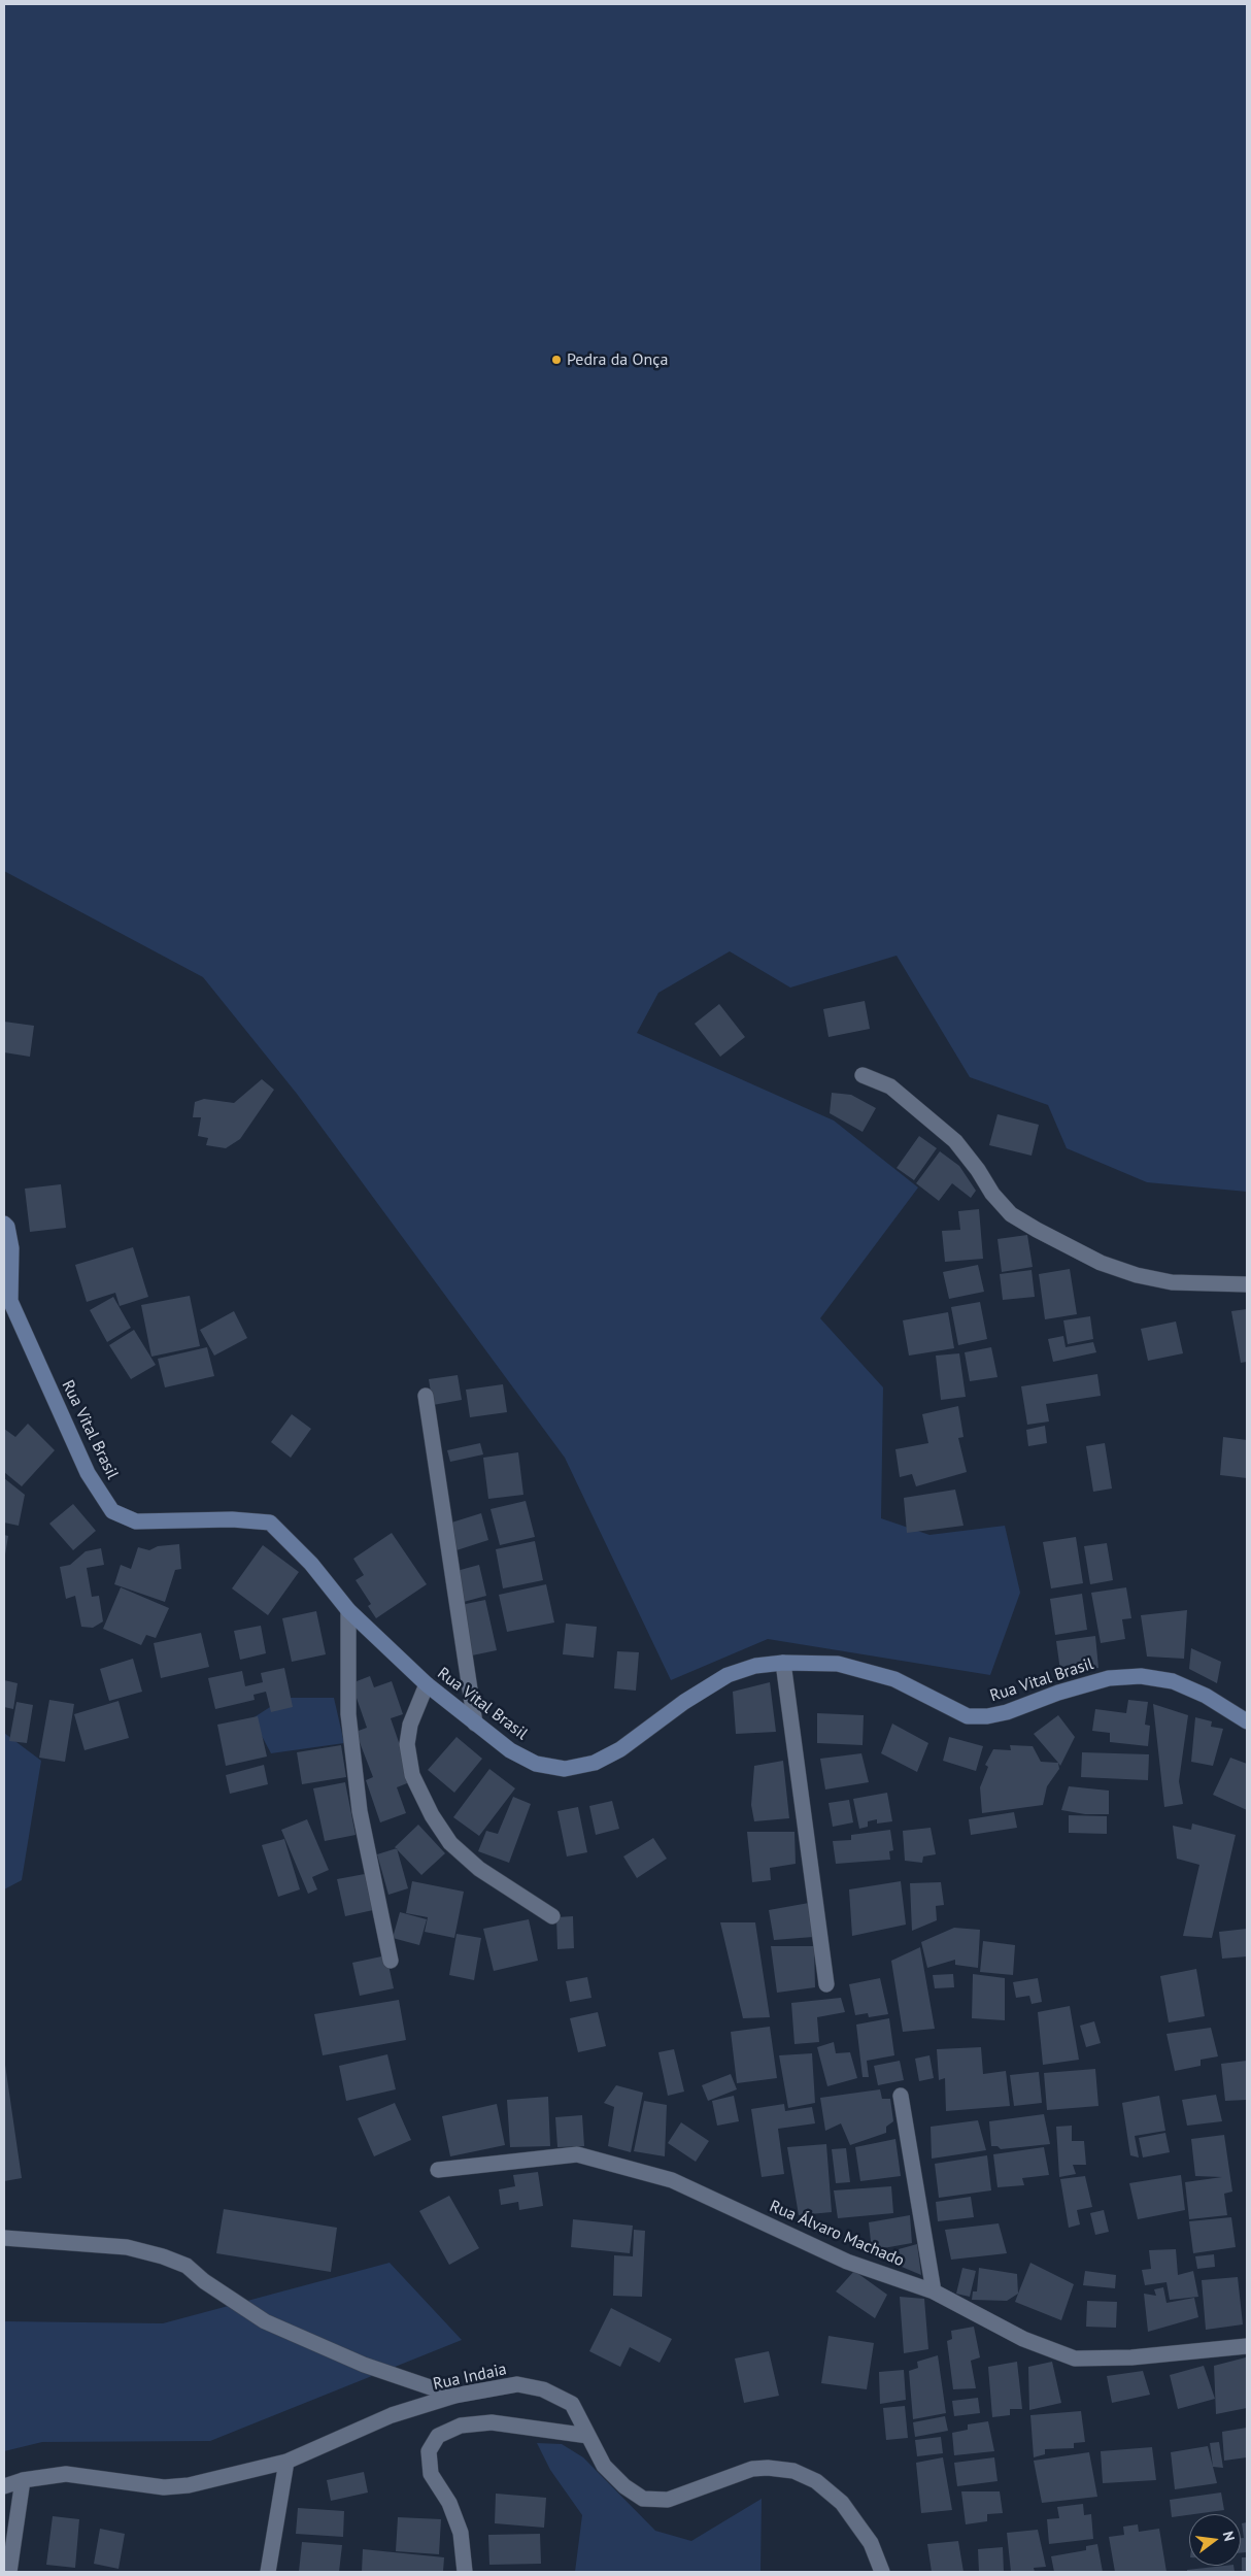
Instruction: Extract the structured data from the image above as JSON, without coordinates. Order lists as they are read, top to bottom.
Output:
{
  "streets": {
    "street": ["Rua Vital Brasil", "Rua Álvaro Machado", "Rua Indaia"]
  },
  "places": ["Pedra da Onça"],
  "north": "right"
}
